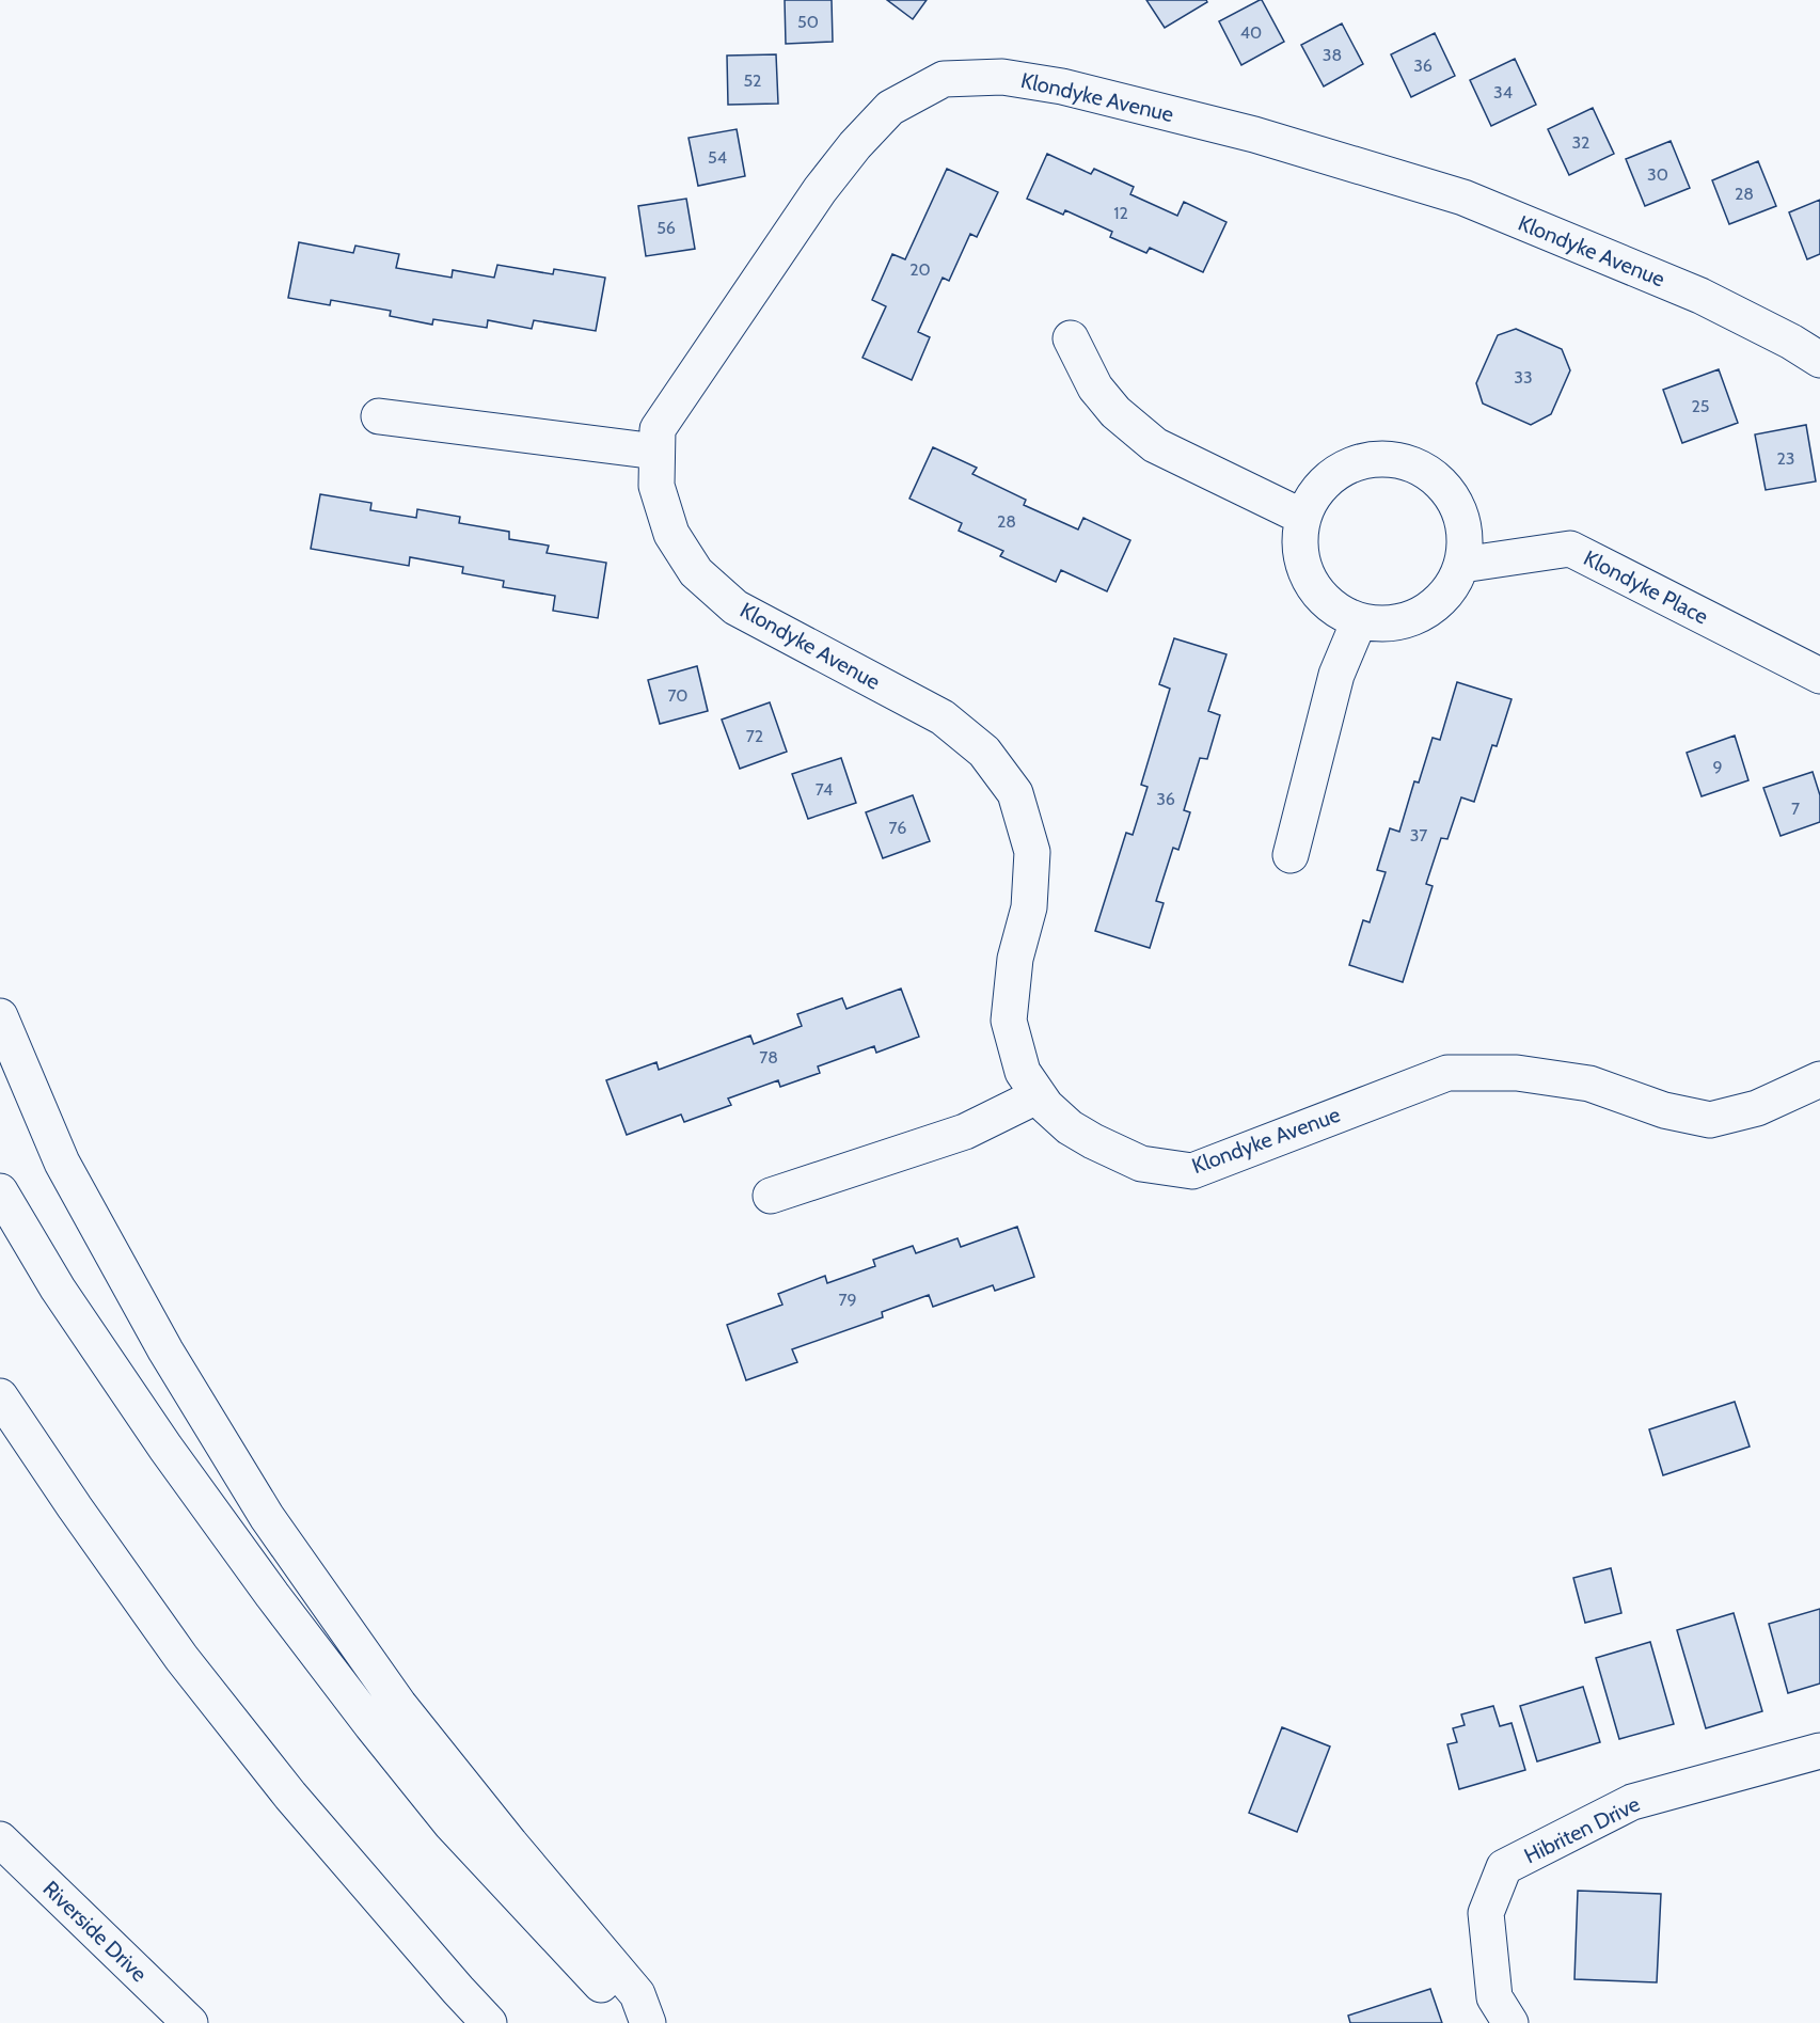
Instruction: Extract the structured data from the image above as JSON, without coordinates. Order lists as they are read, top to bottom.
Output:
{
  "streets": {
    "main road": [
      "Klondyke Avenue",
      "Klondyke Place",
      "Hibriten Drive",
      "Riverside Drive"
    ]
  },
  "house_numbers": [
    "50",
    "40",
    "38",
    "36",
    "52",
    "34",
    "32",
    "54",
    "30",
    "28",
    "12",
    "56",
    "20",
    "33",
    "25",
    "23",
    "28",
    "70",
    "72",
    "9",
    "74",
    "36",
    "7",
    "76",
    "37",
    "78",
    "79"
  ]
}
